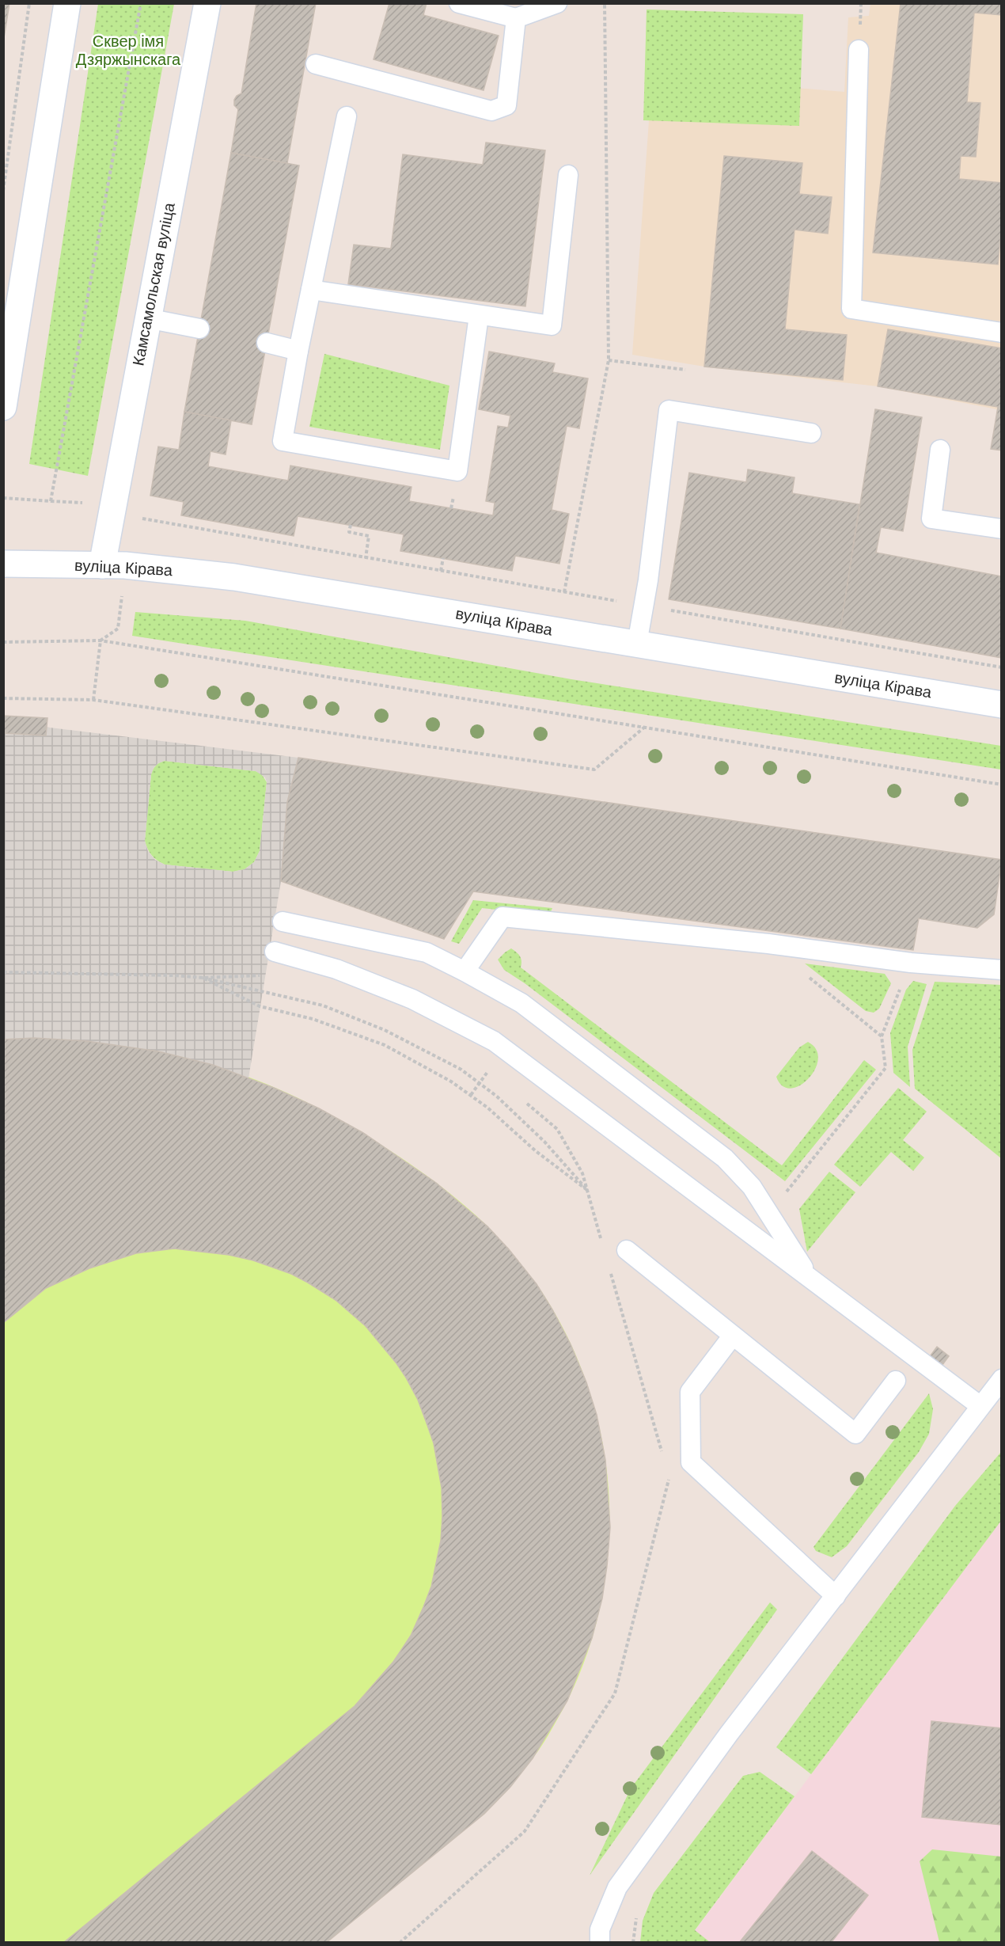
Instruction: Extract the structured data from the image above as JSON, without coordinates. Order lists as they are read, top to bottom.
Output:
{
  "streets": {
    "main road": ["Камсамольская вуліца", "вуліца Кірава"]
  },
  "crossings": [
    ["Камсамольская вуліца", "вуліца Кірава"]
  ],
  "parks": ["Сквер імя Дзяржынскага"]
}
